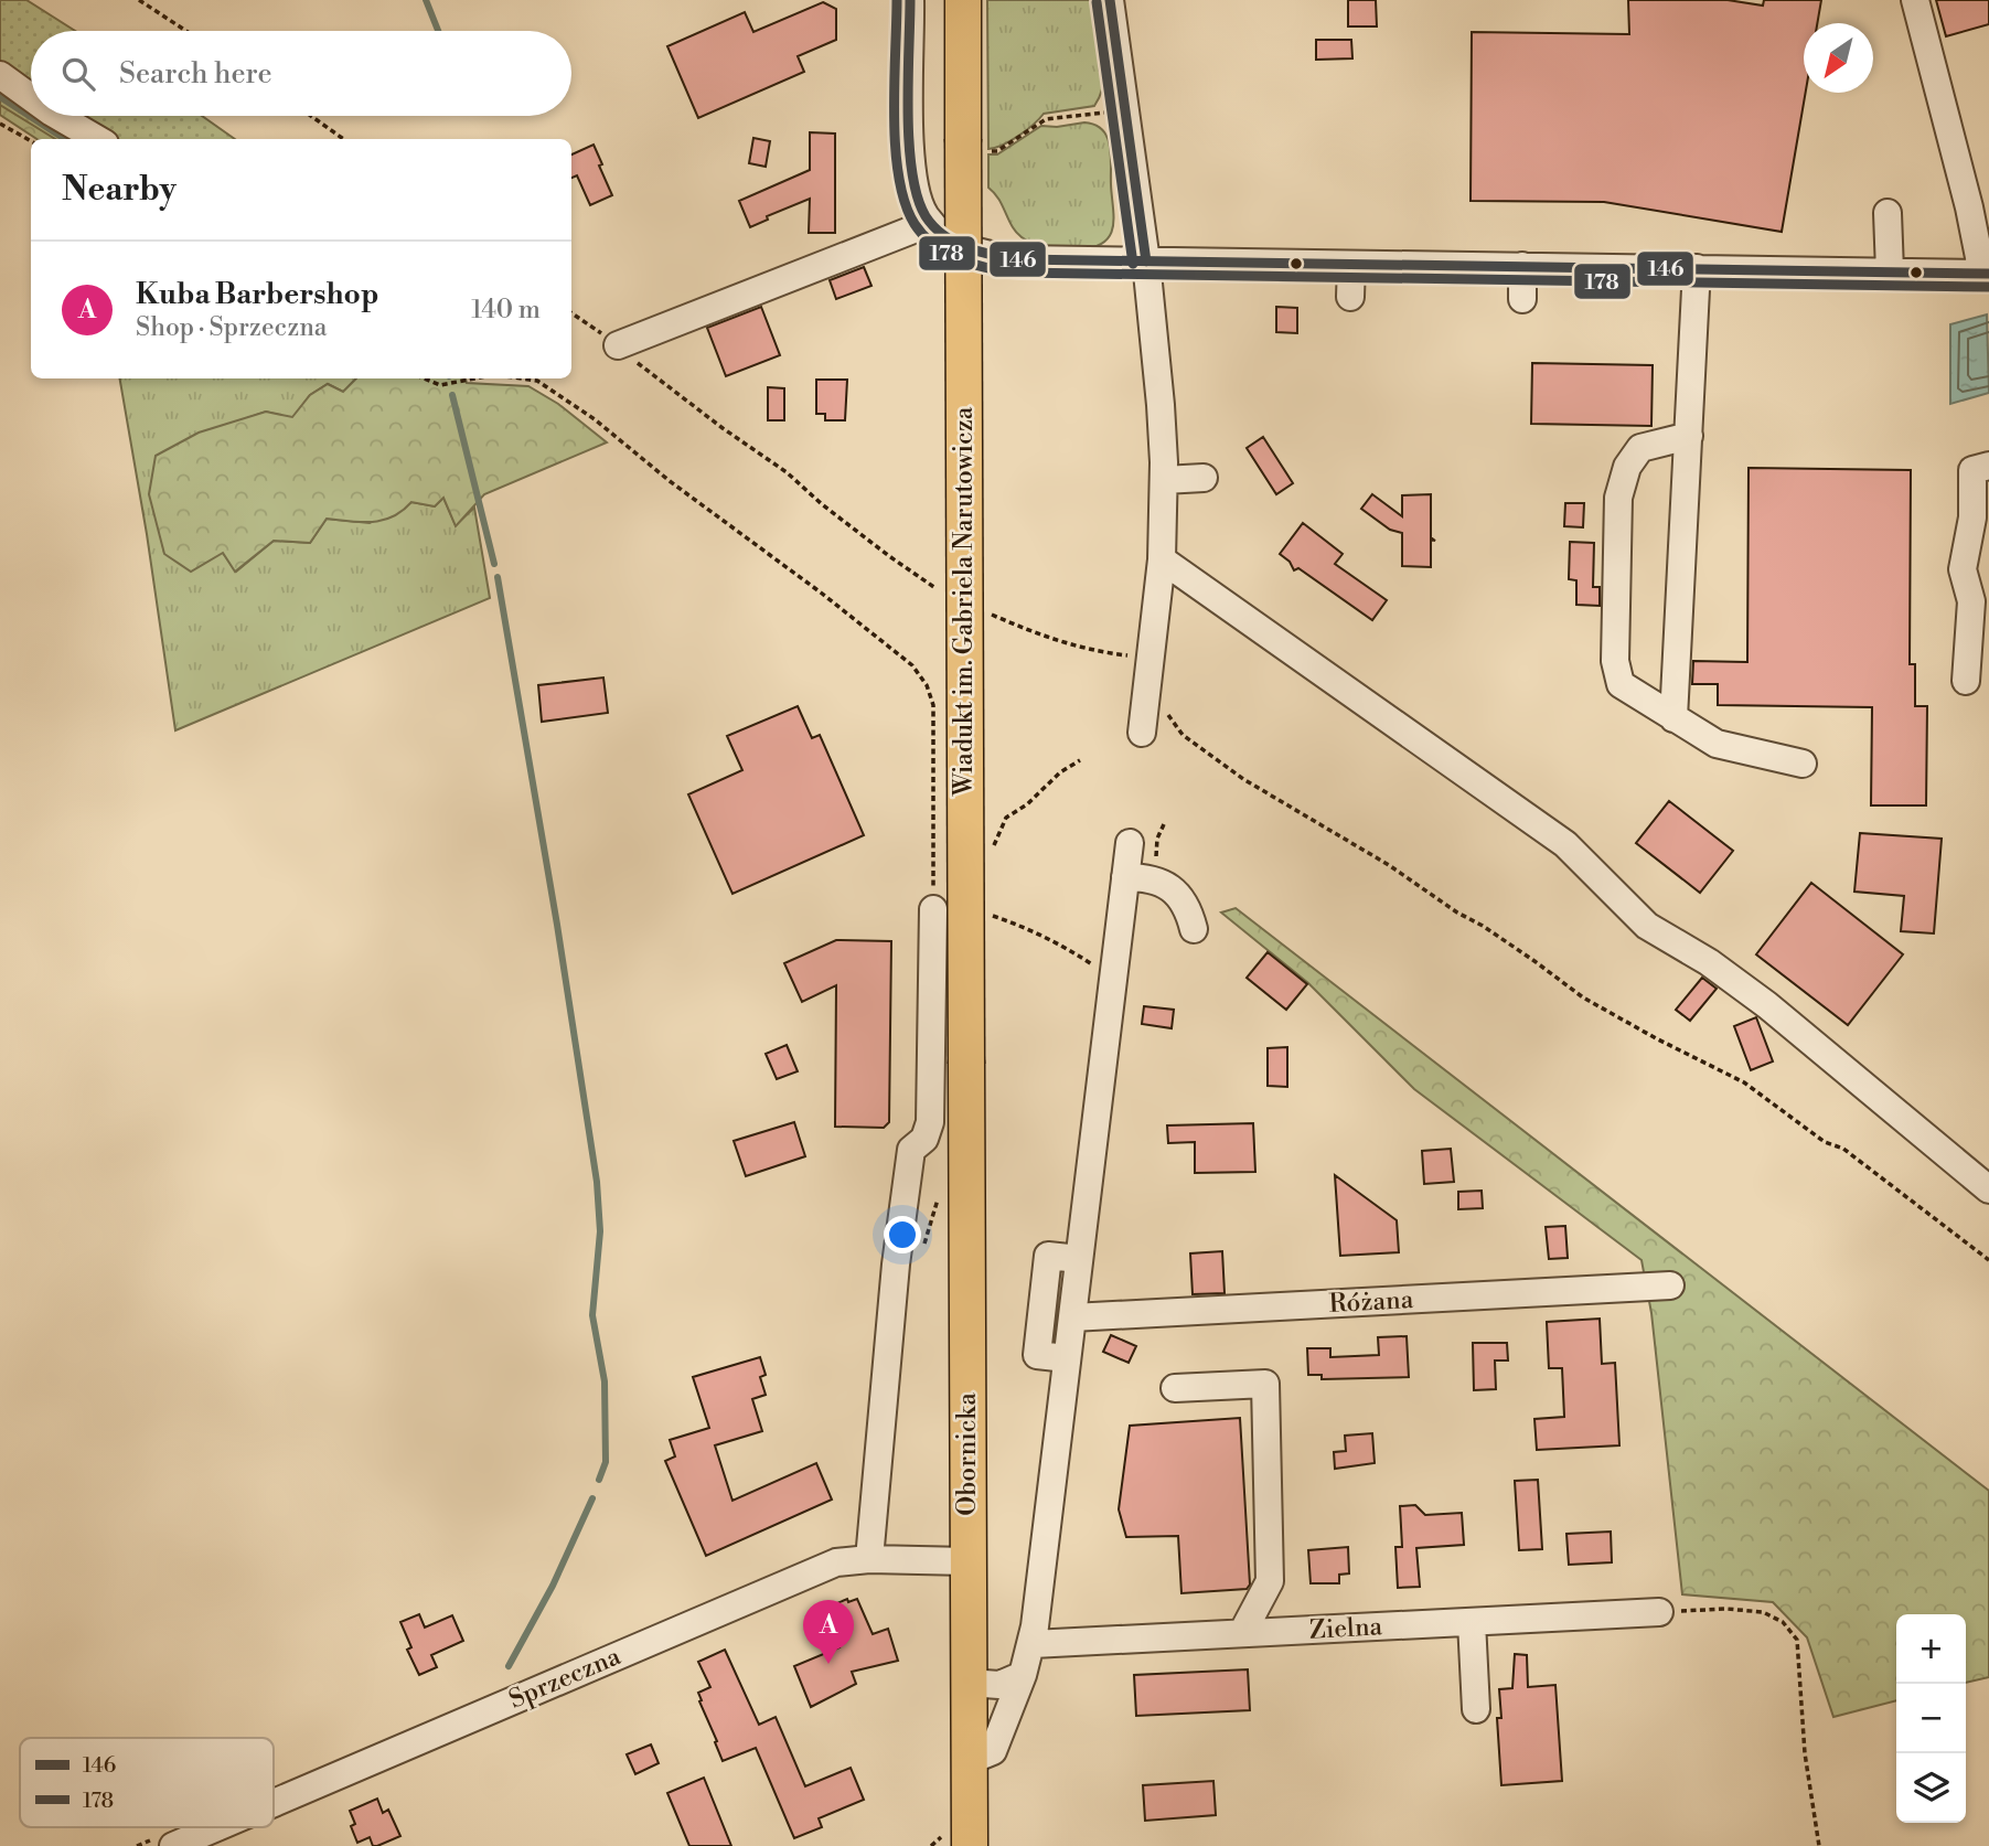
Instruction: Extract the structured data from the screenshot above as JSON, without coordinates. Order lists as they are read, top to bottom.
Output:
{
  "streets": {
    "main road": ["Wiadukt im. Gabriela Narutowicza", "Obornicka"],
    "street": ["Różana", "Zielna", "Sprzeczna"]
  },
  "crossings": [
    ["Wiadukt im. Gabriela Narutowicza", "Obornicka"],
    ["Obornicka", "Sprzeczna"]
  ],
  "lines": ["transit line 146", "transit line 178"],
  "legend": ["146", "178"],
  "north": "bottom left",
  "page": {
    "search": "Search here",
    "heading": "Nearby",
    "list": [
      {
        "mark": "A",
        "name": "Kuba Barbershop",
        "note": "Shop · Sprzeczna",
        "value": "140 m"
      }
    ],
    "pins": "A",
    "map_buttons": ["+", "−"]
  }
}
